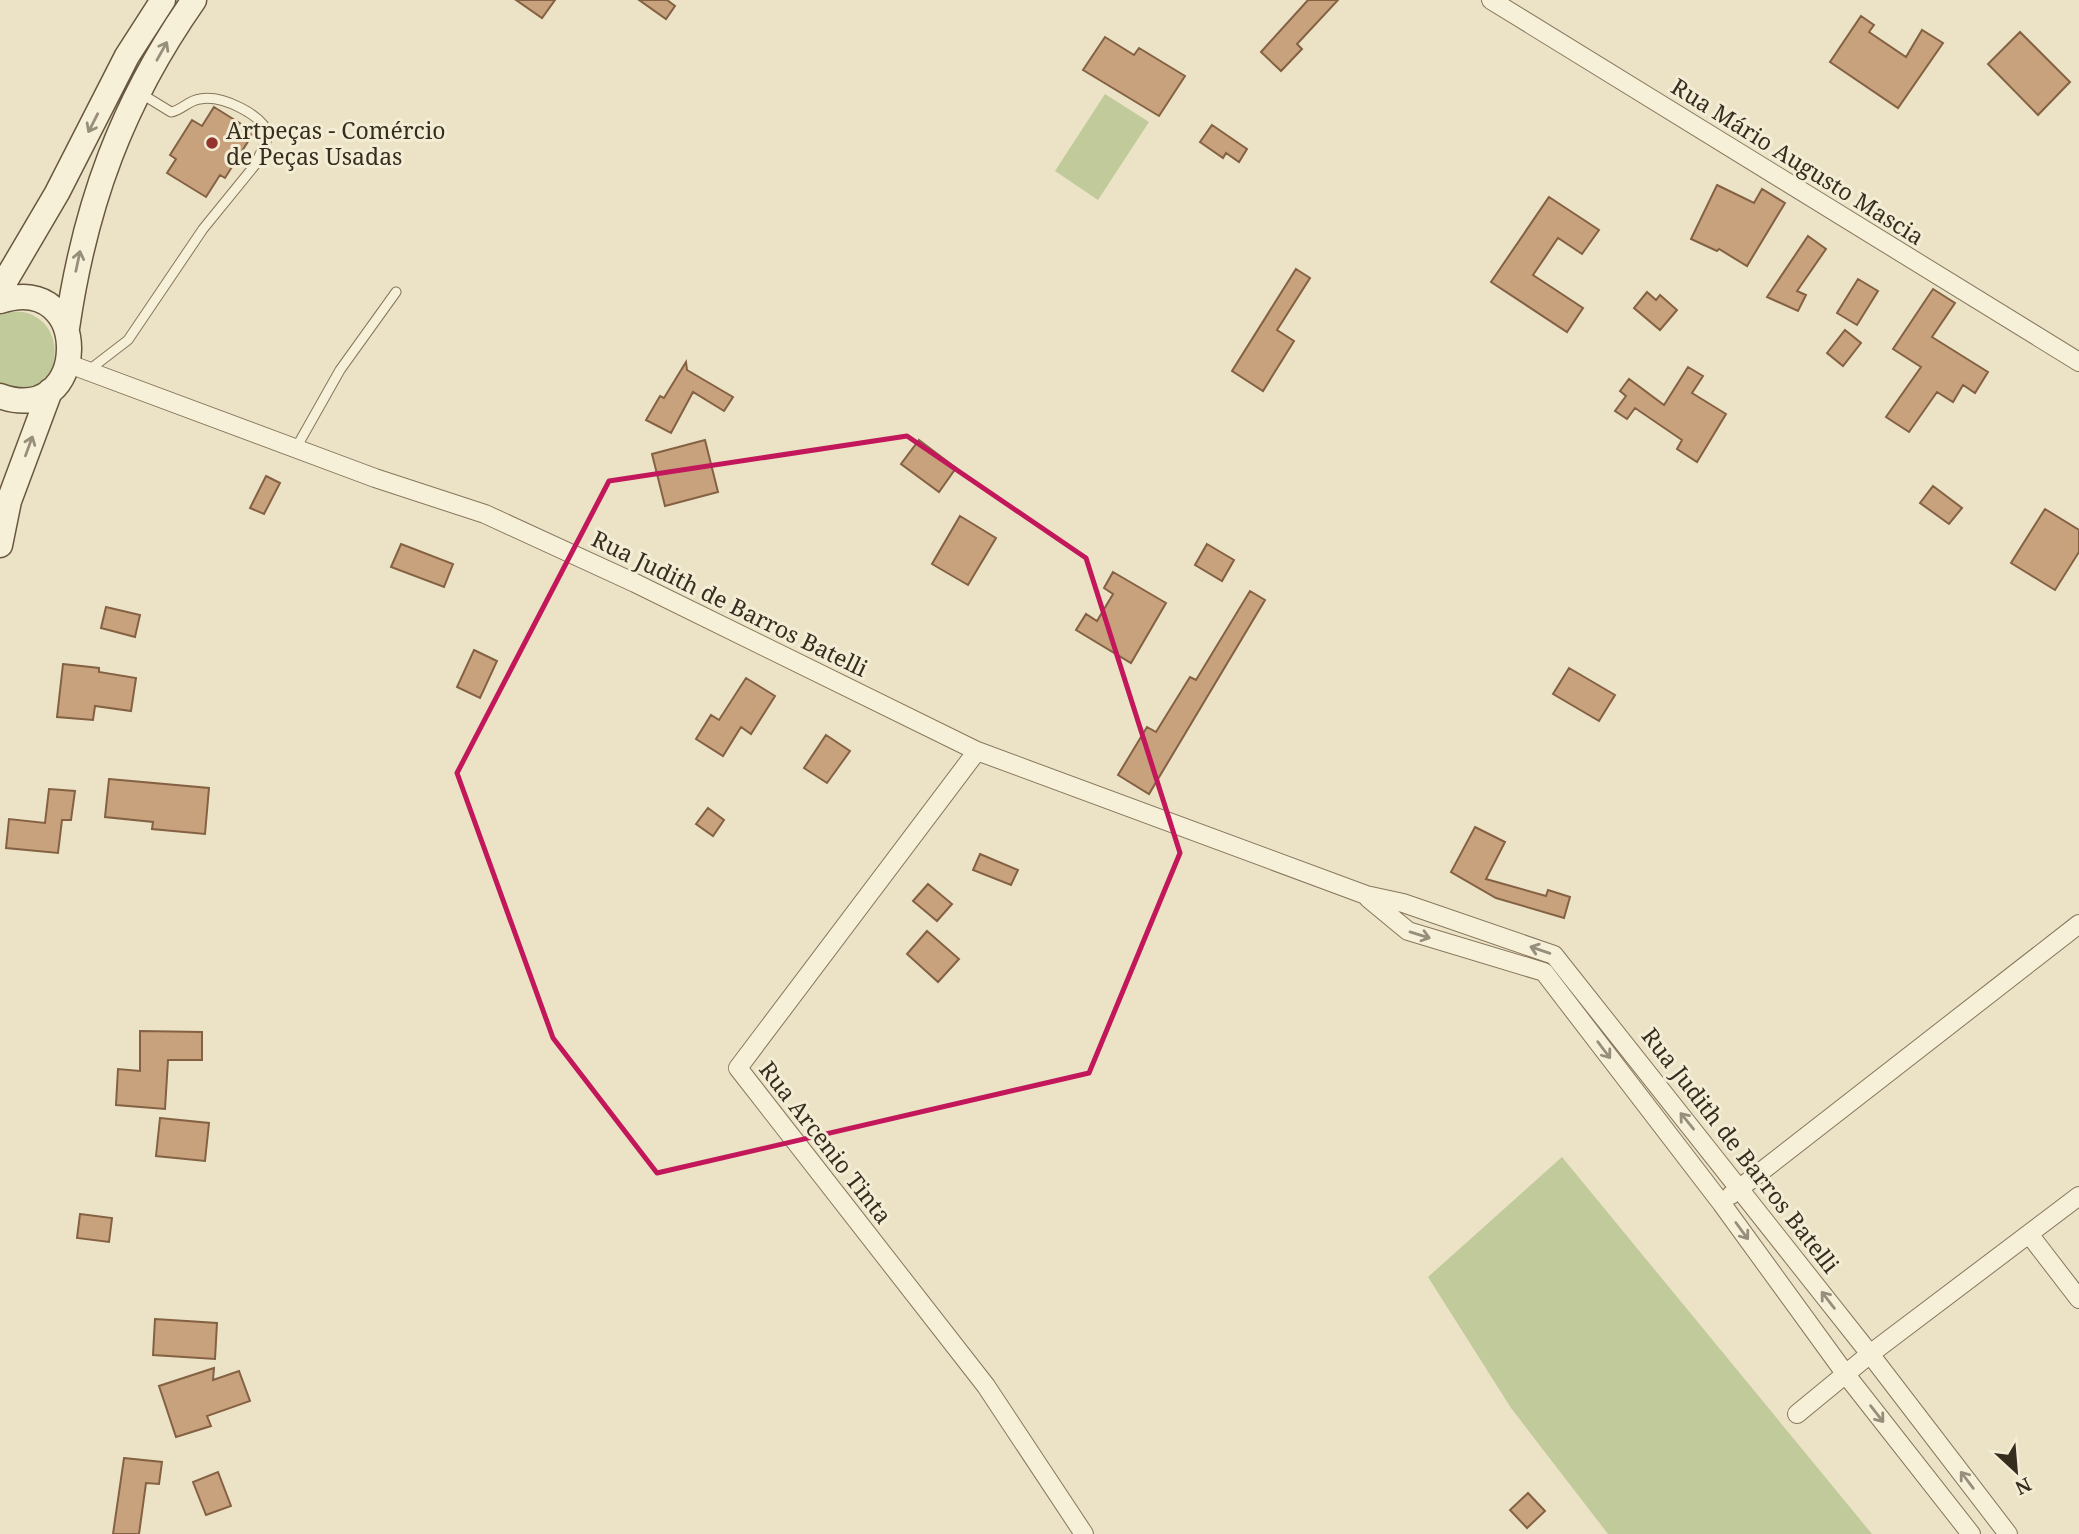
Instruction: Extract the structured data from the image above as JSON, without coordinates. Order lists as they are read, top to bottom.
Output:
{
  "streets": {
    "street": ["Rua Mário Augusto Mascia", "Rua Judith de Barros Batelli", "Rua Arcenio Tinta"]
  },
  "crossings": [
    ["Rua Judith de Barros Batelli", "Rua Arcenio Tinta"]
  ],
  "places": ["Artpeças - Comércio de Peças Usadas"],
  "north": "bottom right"
}
